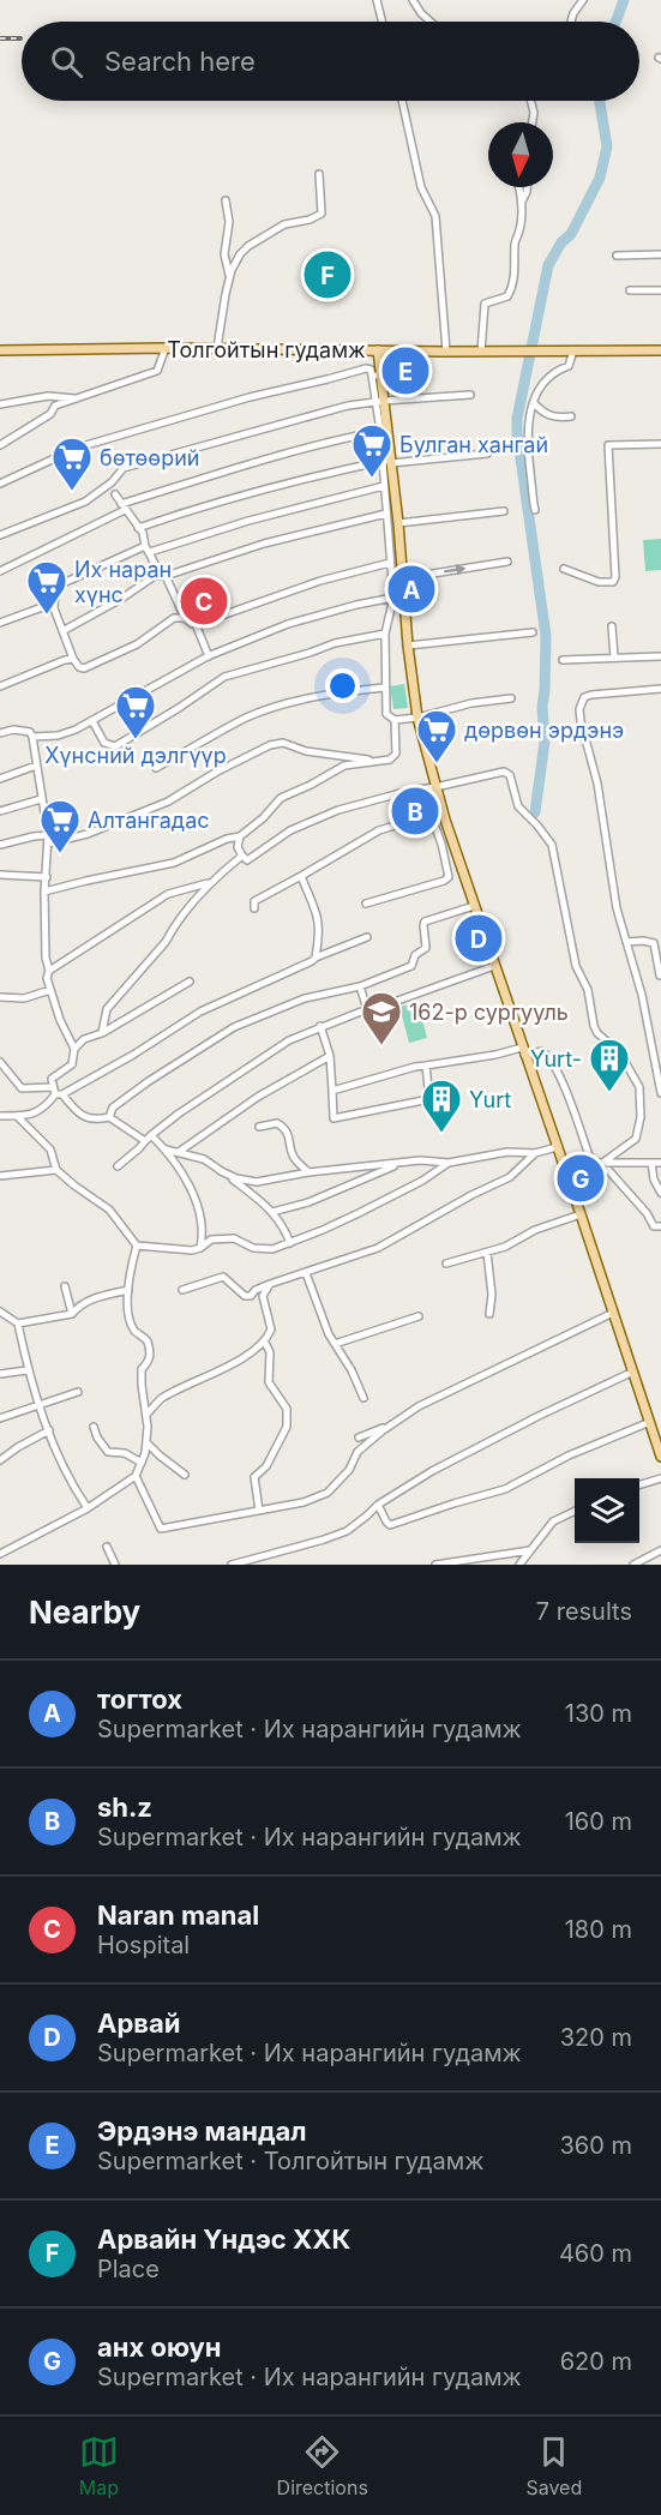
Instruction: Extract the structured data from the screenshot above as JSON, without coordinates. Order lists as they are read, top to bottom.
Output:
{
  "streets": {
    "main road": ["Толгойтын гудамж"]
  },
  "places": {
    "supermarket": [
      "Булган хангай",
      "бөтөөрий",
      "Их наран хүнс",
      "Хүнсний дэлгүүр",
      "дөрвөн эрдэнэ",
      "Алтангадас"
    ],
    "school or university": ["162-р сургууль"],
    "building": ["Yurt-", "Yurt"]
  },
  "north": "bottom",
  "page": {
    "search": "Search here",
    "pins": [
      "F",
      "E",
      "A",
      "C",
      "B",
      "D",
      "G"
    ],
    "heading": ["Nearby", "7 results"],
    "list": [
      {
        "mark": "A",
        "name": "тогтох",
        "note": "Supermarket · Их нарангийн гудамж",
        "value": "130 m"
      },
      {
        "mark": "B",
        "name": "sh.z",
        "note": "Supermarket · Их нарангийн гудамж",
        "value": "160 m"
      },
      {
        "mark": "C",
        "name": "Naran manal",
        "note": "Hospital",
        "value": "180 m"
      },
      {
        "mark": "D",
        "name": "Арвай",
        "note": "Supermarket · Их нарангийн гудамж",
        "value": "320 m"
      },
      {
        "mark": "E",
        "name": "Эрдэнэ мандал",
        "note": "Supermarket · Толгойтын гудамж",
        "value": "360 m"
      },
      {
        "mark": "F",
        "name": "Арвайн Үндэс ХХК",
        "note": "Place",
        "value": "460 m"
      },
      {
        "mark": "G",
        "name": "анх оюун",
        "note": "Supermarket · Их нарангийн гудамж",
        "value": "620 m"
      }
    ],
    "nav": ["Map", "Directions", "Saved"]
  }
}
